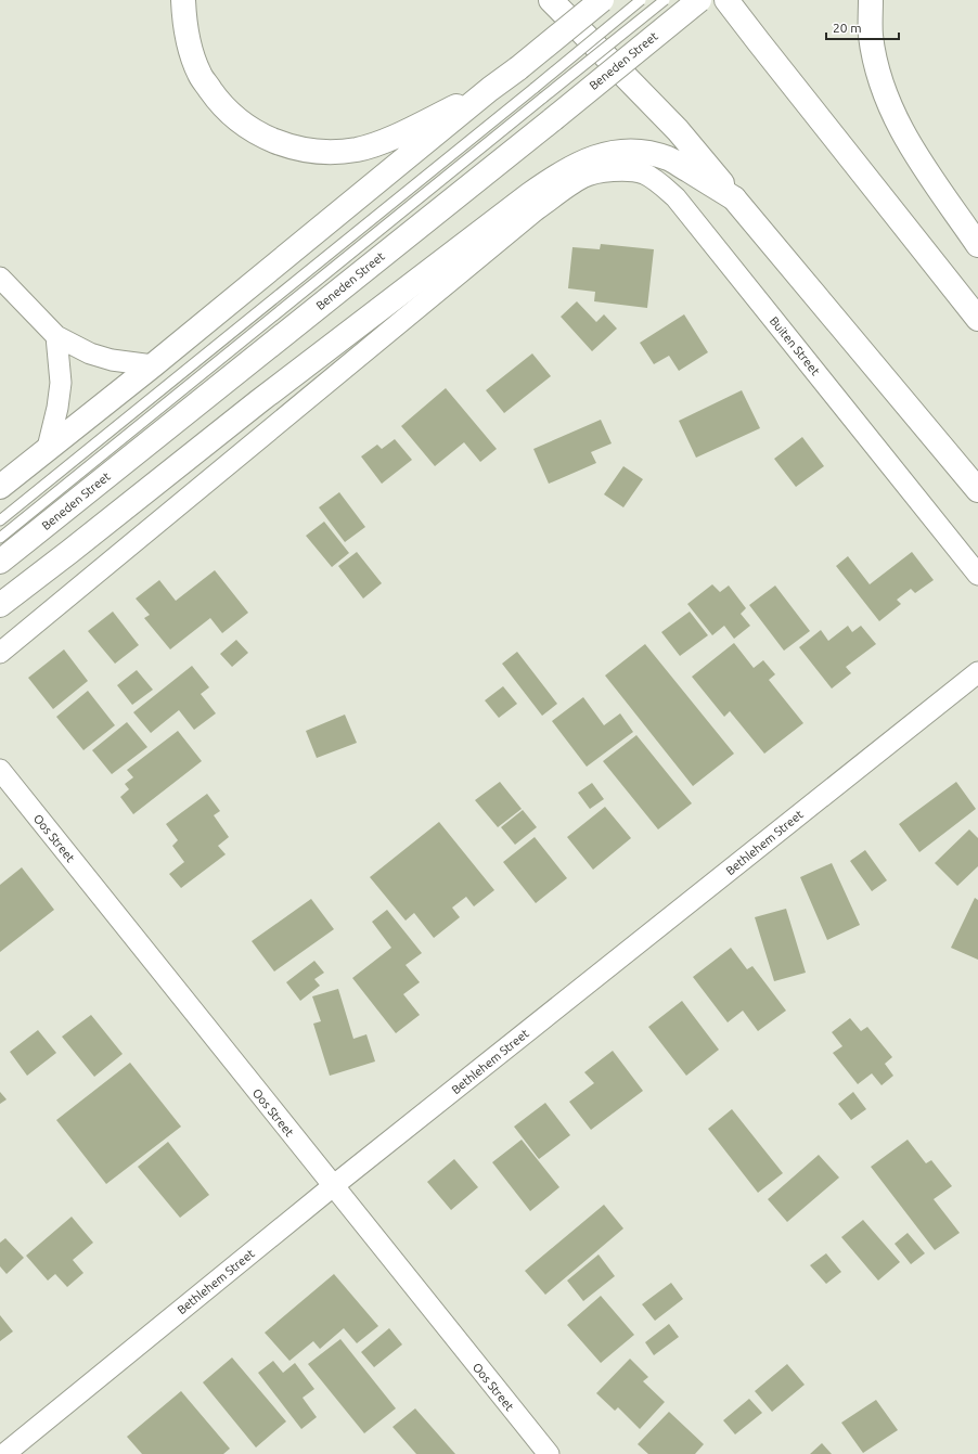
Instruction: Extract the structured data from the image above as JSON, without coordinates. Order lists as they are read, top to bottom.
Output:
{
  "streets": {
    "main road": ["Beneden Street"],
    "street": ["Buiten Street", "Oos Street", "Bethlehem Street"]
  },
  "crossings": [
    ["Oos Street", "Bethlehem Street"]
  ],
  "scale_bar": "20 m"
}
